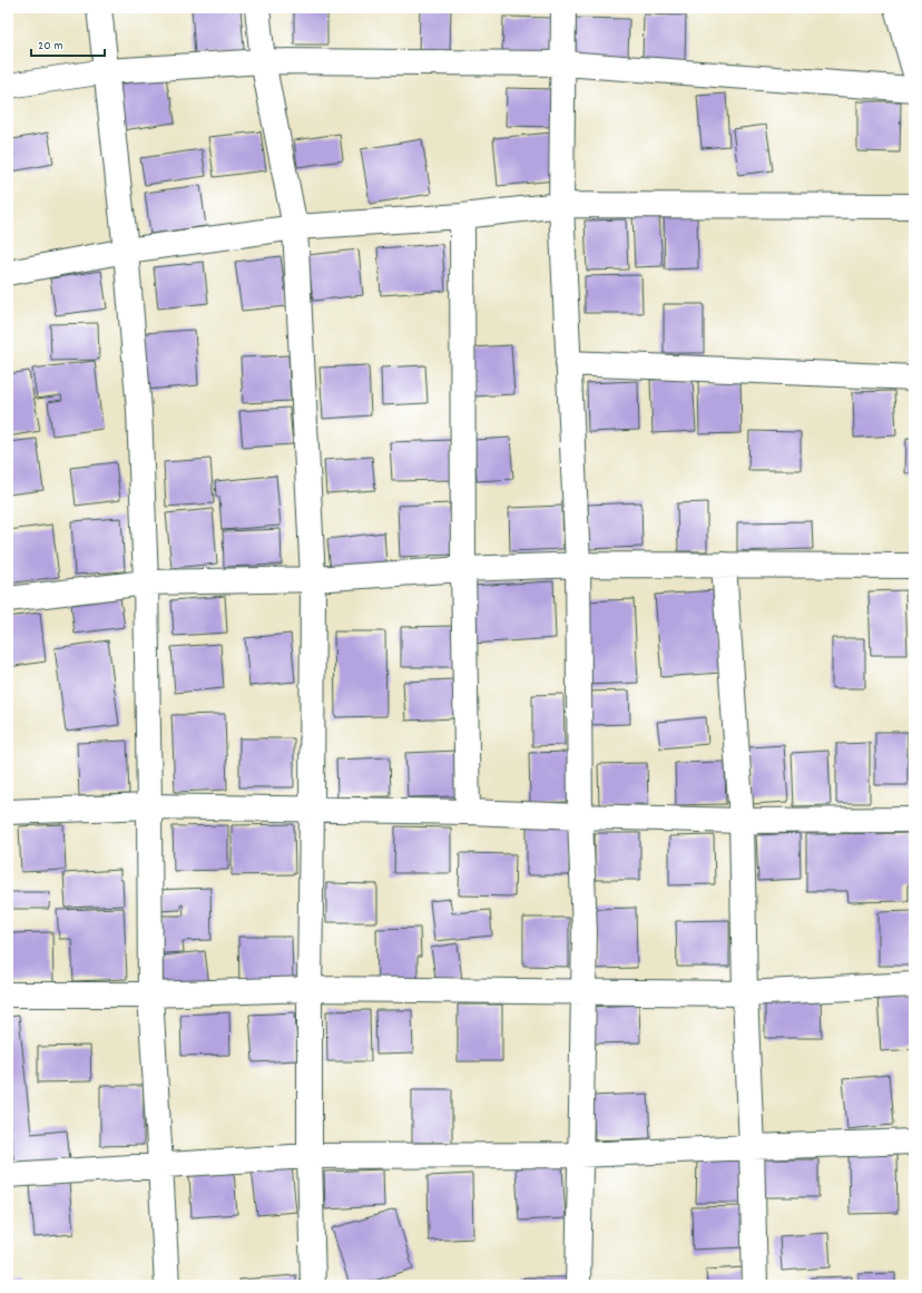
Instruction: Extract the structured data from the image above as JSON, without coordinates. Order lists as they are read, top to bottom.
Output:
{
  "scale_bar": "20 m"
}
